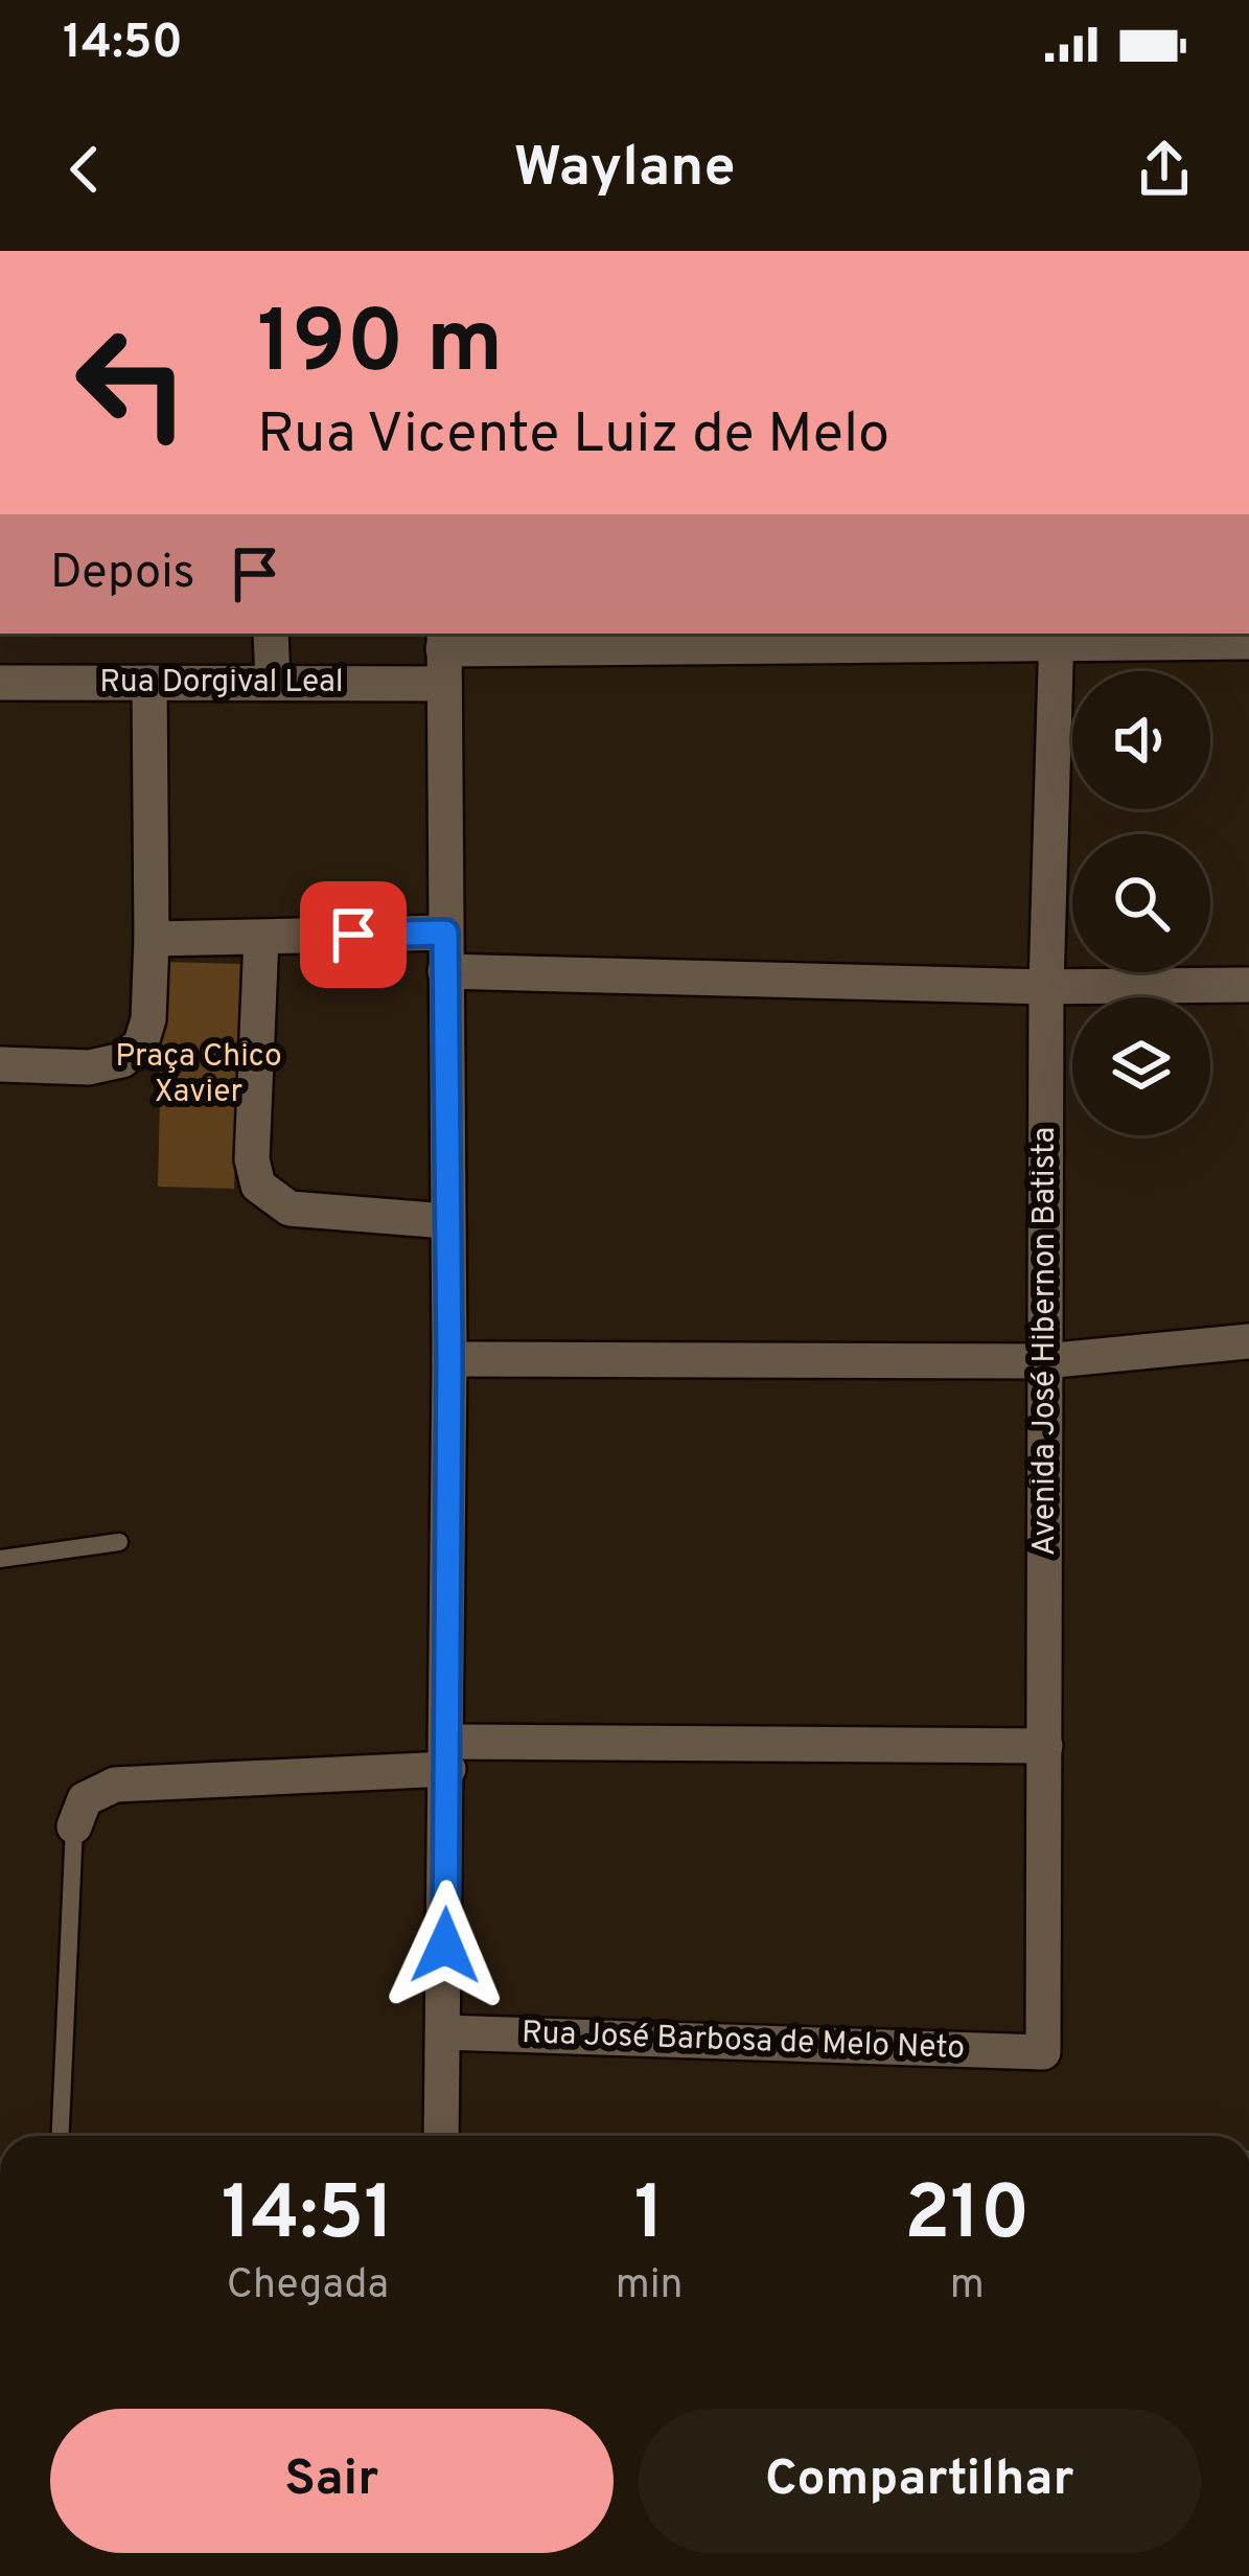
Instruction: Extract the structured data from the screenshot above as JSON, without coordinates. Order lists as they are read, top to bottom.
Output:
{
  "streets": {
    "street": ["Rua Dorgival Leal", "Avenida José Hibernon Batista", "Rua José Barbosa de Melo Neto"]
  },
  "crossings": [
    ["Rua Dorgival Leal", "Avenida José Hibernon Batista"],
    ["Avenida José Hibernon Batista", "Rua José Barbosa de Melo Neto"]
  ],
  "parks": ["Praça Chico Xavier"],
  "page": {
    "status": "14:50",
    "header": "Waylane",
    "turn": ["190 m", "Rua Vicente Luiz de Melo"],
    "then": "Depois",
    "eta": [
      "14:51",
      "Chegada",
      "1",
      "min",
      "210",
      "m"
    ],
    "buttons": ["Sair", "Compartilhar"]
  }
}
